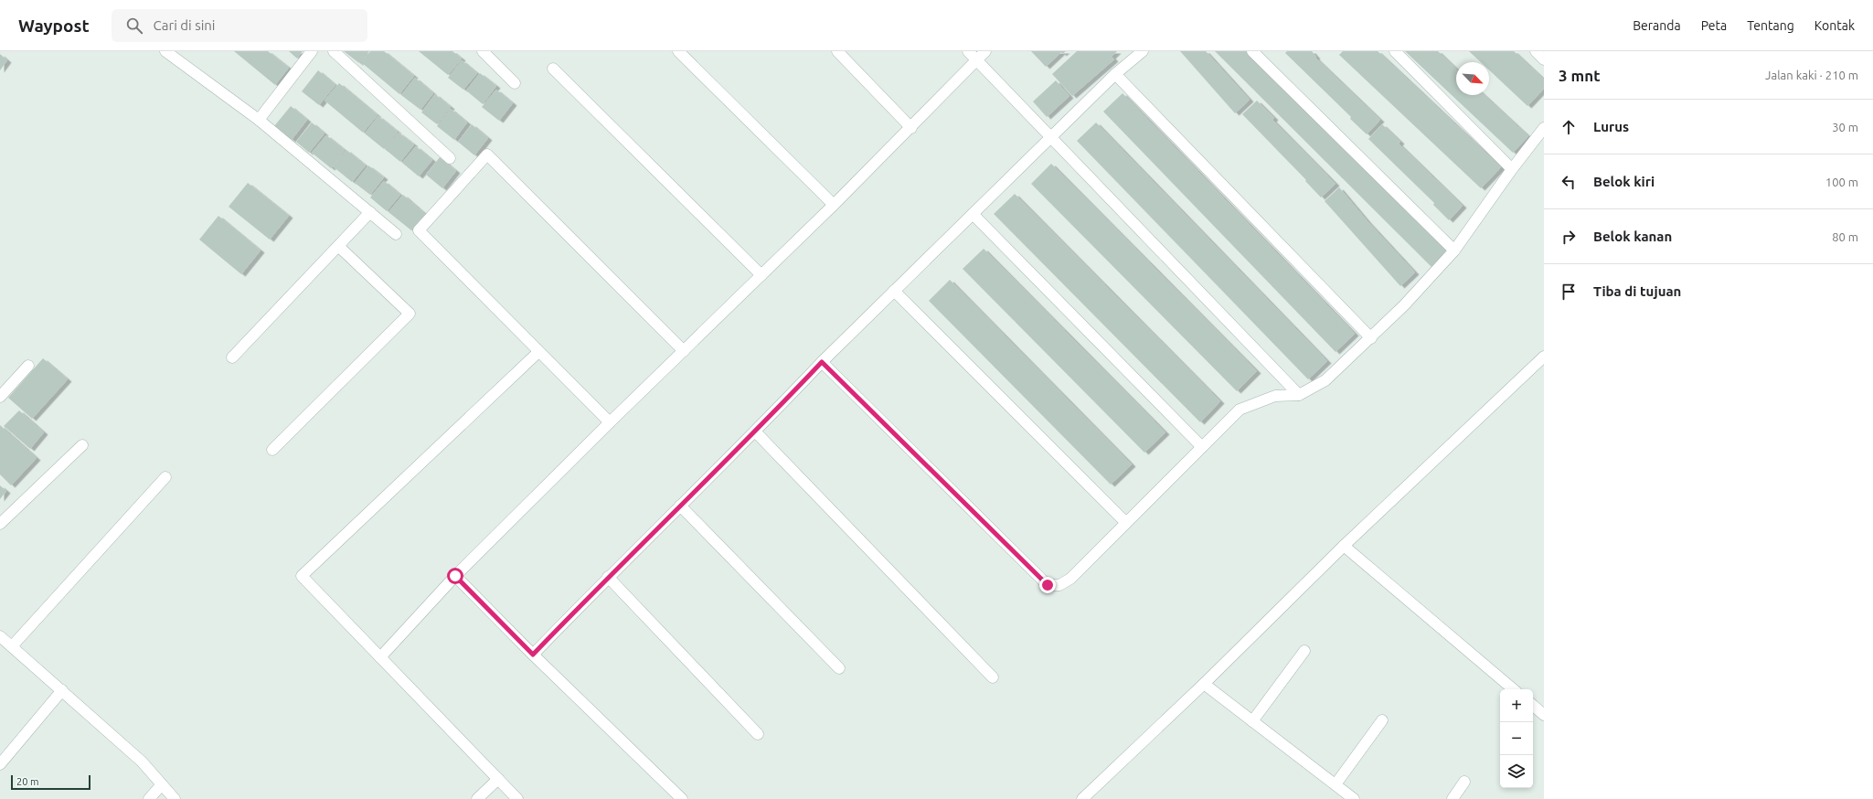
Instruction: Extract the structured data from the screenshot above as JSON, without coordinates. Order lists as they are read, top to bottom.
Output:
{
  "scale_bar": "20 m",
  "north": "bottom right",
  "page": {
    "header": "Waypost",
    "search": "Cari di sini",
    "nav": [
      "Beranda",
      "Peta",
      "Tentang",
      "Kontak"
    ],
    "heading": ["3 mnt", "Jalan kaki · 210 m"],
    "list": [
      ["Lurus", "30 m"],
      ["Belok kiri", "100 m"],
      ["Belok kanan", "80 m"],
      "Tiba di tujuan"
    ],
    "map_buttons": ["+", "−"],
    "scale": "20 m"
  }
}
